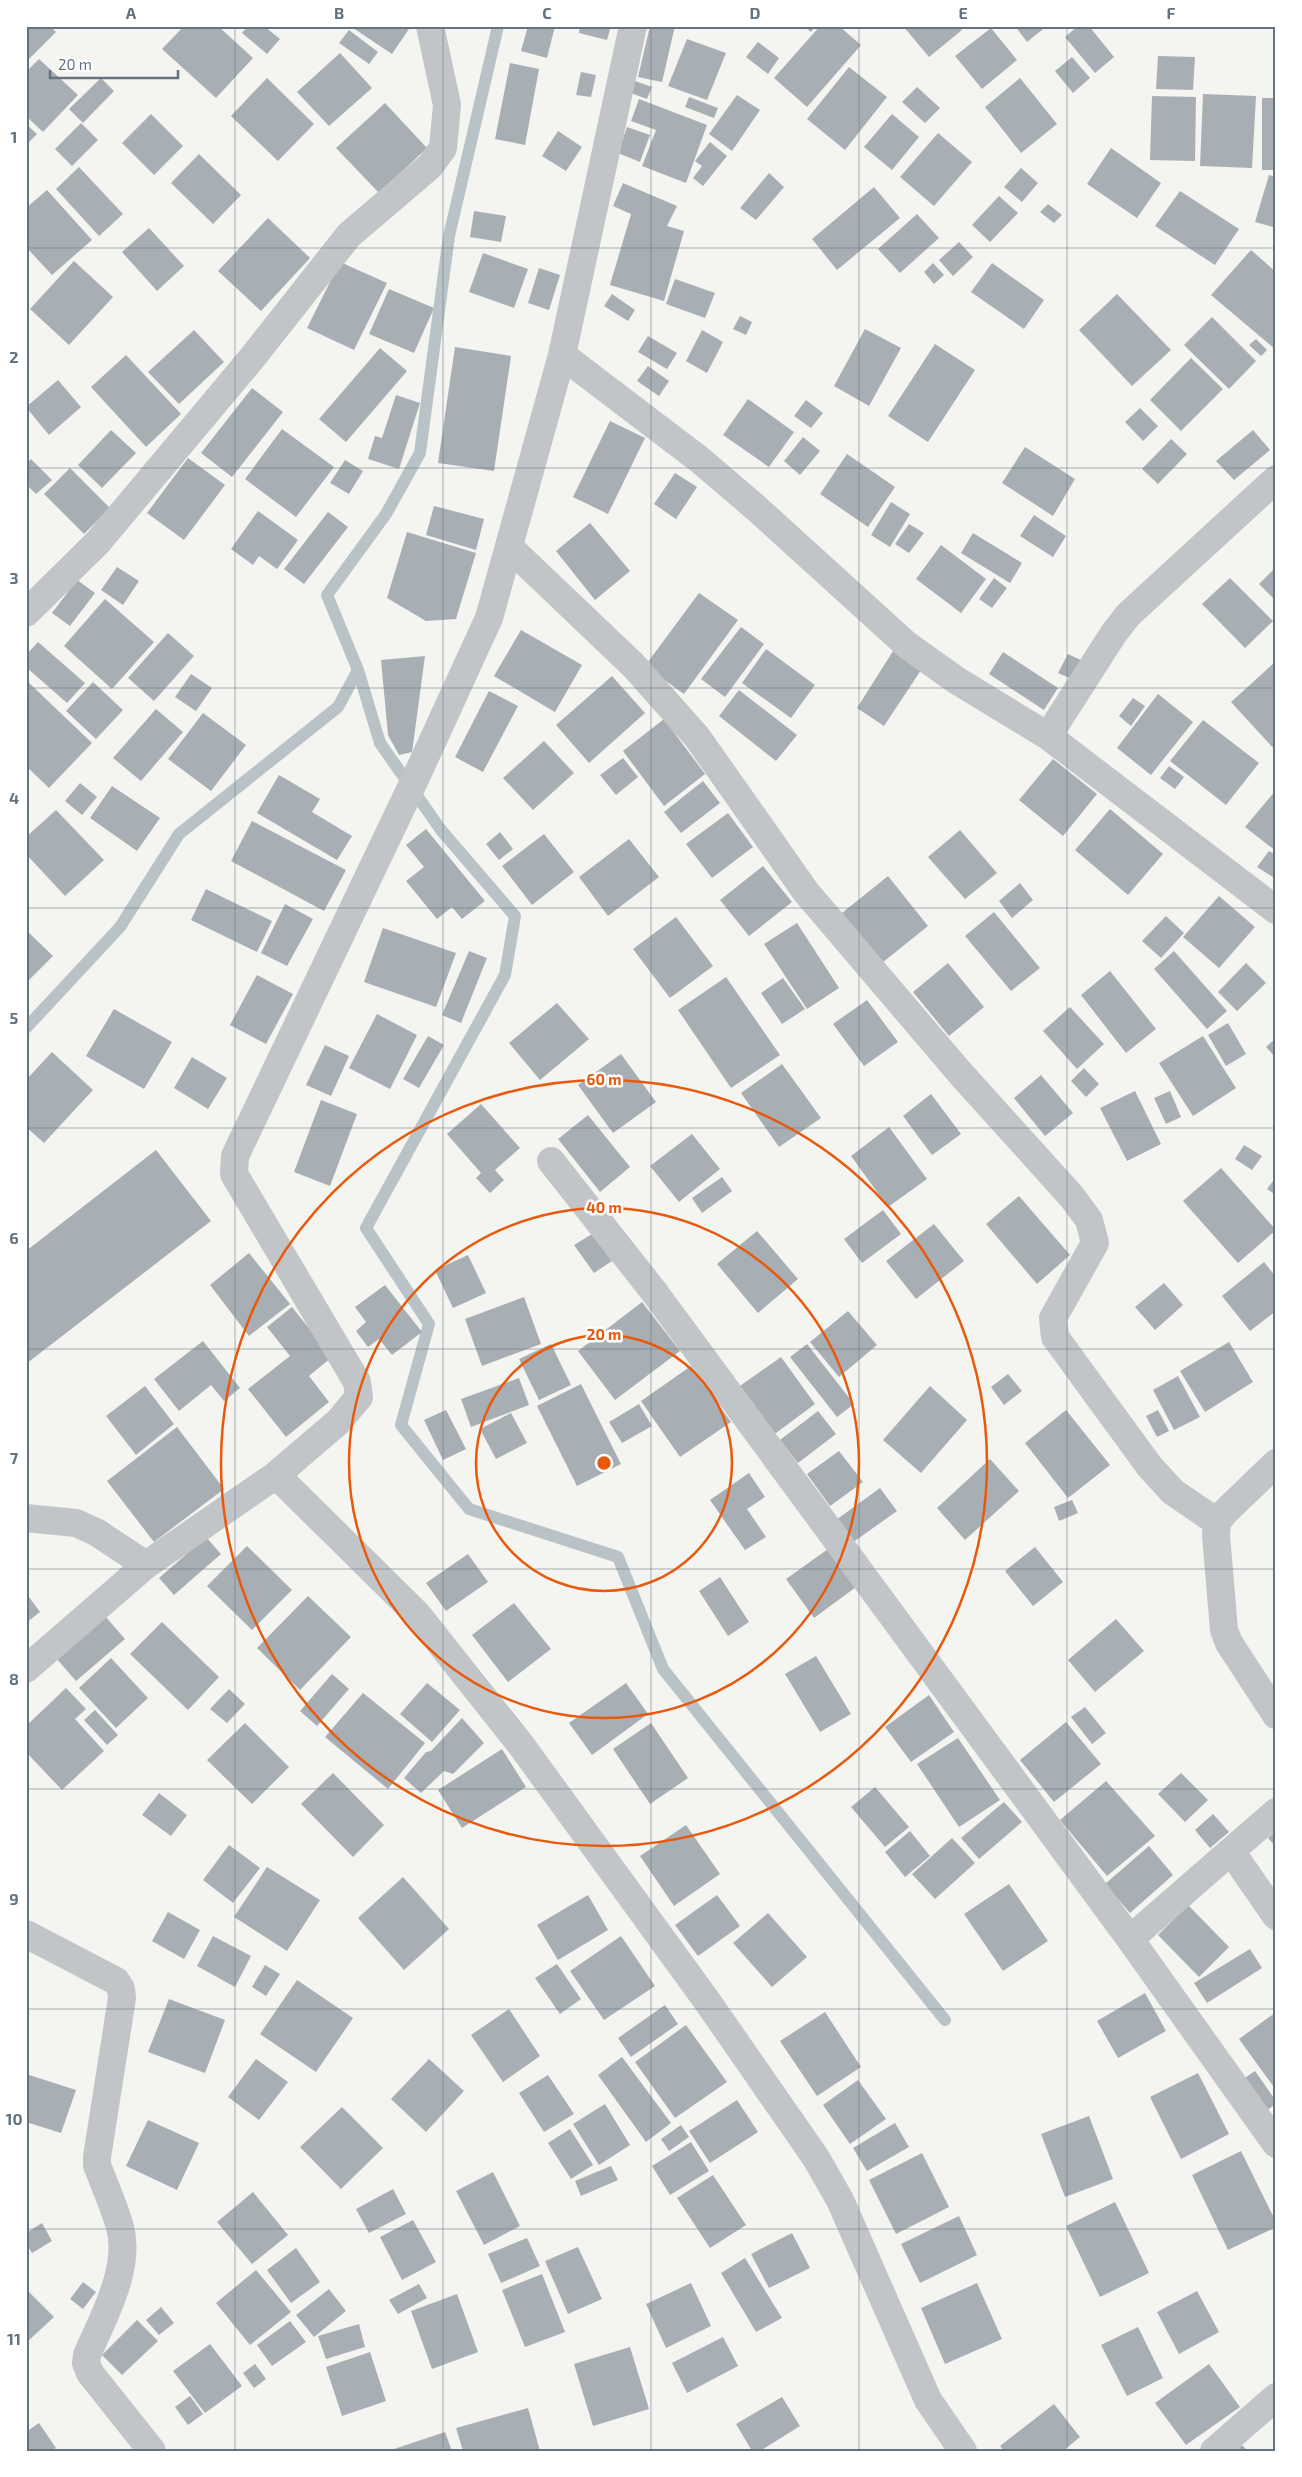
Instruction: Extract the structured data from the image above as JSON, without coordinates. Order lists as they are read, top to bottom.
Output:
{
  "scale_bar": "20 m",
  "grid": {
    "columns": [
      "A",
      "B",
      "C",
      "D",
      "E",
      "F"
    ],
    "rows": [
      "1",
      "2",
      "3",
      "4",
      "5",
      "6",
      "7",
      "8",
      "9",
      "10",
      "11"
    ]
  },
  "rings": ["60 m", "40 m", "20 m"]
}
